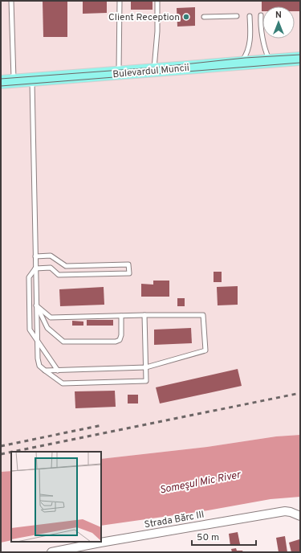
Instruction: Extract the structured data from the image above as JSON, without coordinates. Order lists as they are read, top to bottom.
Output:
{
  "streets": {
    "main road": ["Bulevardul Muncii"],
    "street": ["Strada Bărc III"]
  },
  "water": ["Someşul Mic River"],
  "places": ["Client Reception"],
  "scale_bar": "50 m",
  "north": "top"
}
